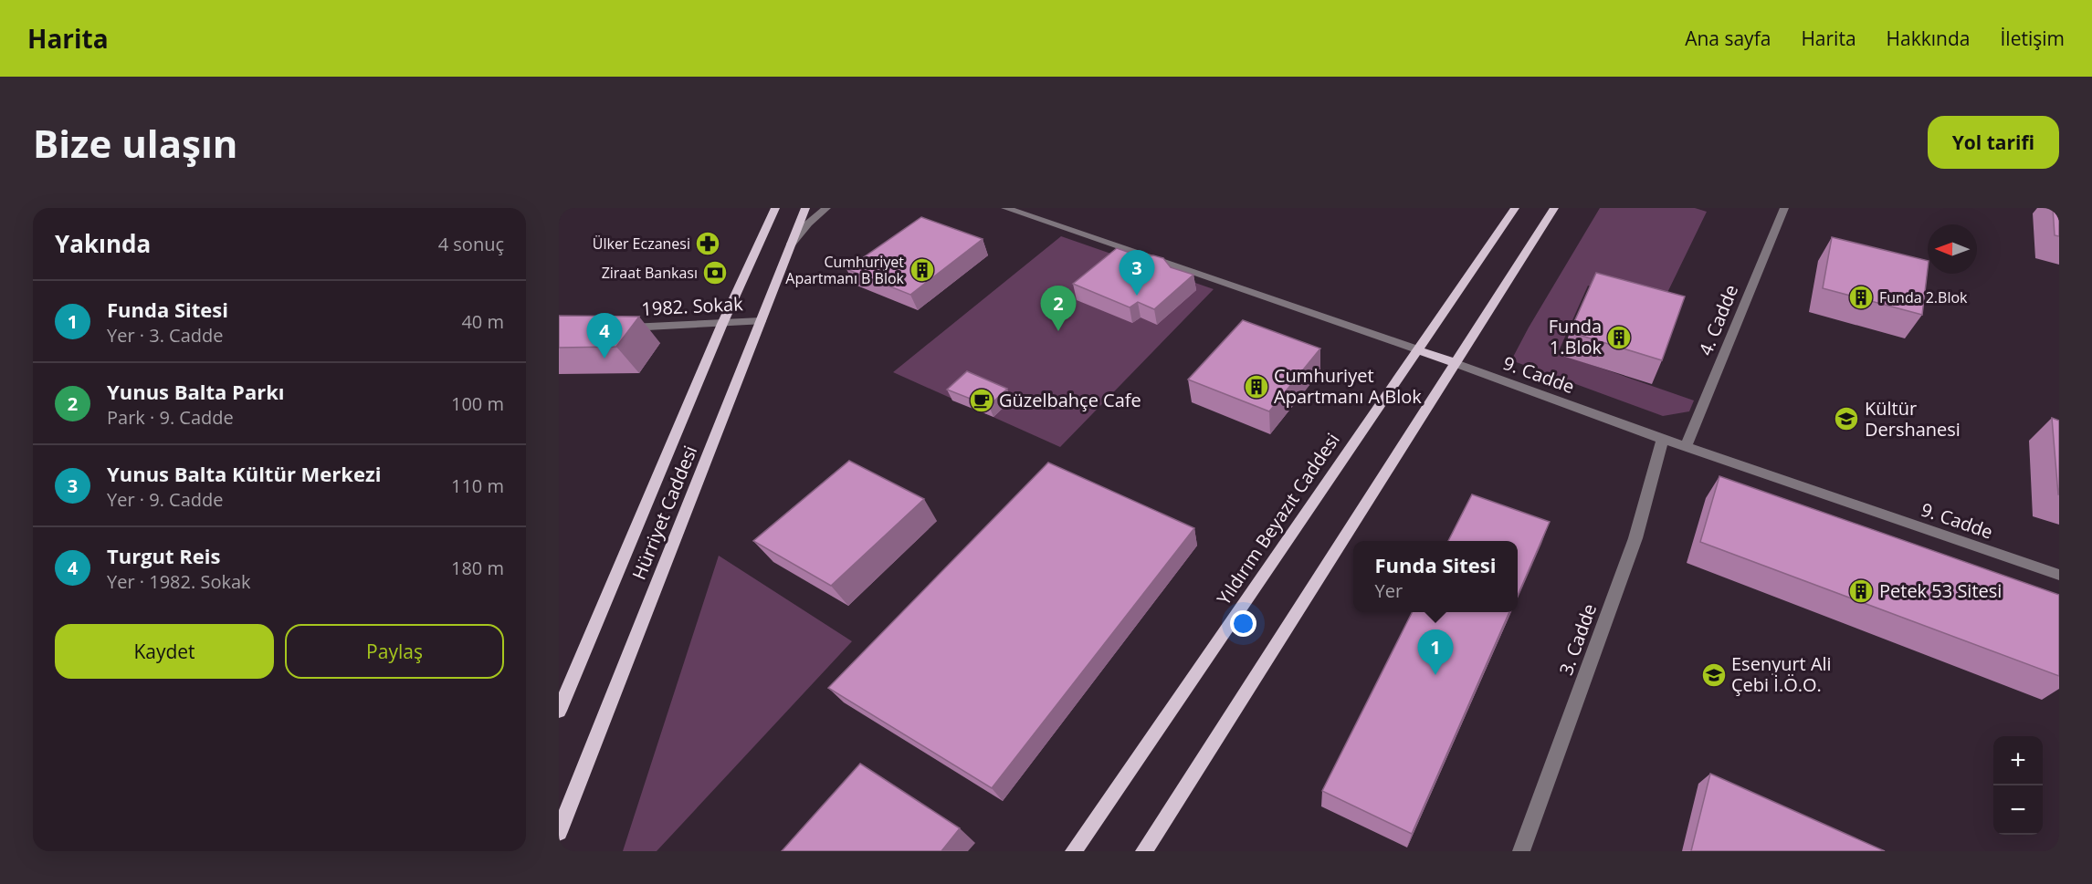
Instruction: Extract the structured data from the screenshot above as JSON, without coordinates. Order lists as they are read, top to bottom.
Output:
{
  "streets": {
    "main road": ["9. Cadde", "Hürriyet Caddesi", "Yıldırım Beyazıt Caddesi"],
    "street": ["1982. Sokak", "4. Cadde", "3. Cadde"]
  },
  "crossings": [
    ["1982. Sokak", "Hürriyet Caddesi"],
    ["4. Cadde", "9. Cadde"],
    ["9. Cadde", "Yıldırım Beyazıt Caddesi"],
    ["9. Cadde", "3. Cadde"]
  ],
  "places": {
    "pharmacy": ["Ülker Eczanesi"],
    "building": [
      "Cumhuriyet Apartmanı B Blok",
      "Funda 2.Blok",
      "Funda 1.Blok",
      "Cumhuriyet Apartmanı A Blok",
      "Petek 53 Sitesi"
    ],
    "bank": ["Ziraat Bankası"],
    "cafe": ["Güzelbahçe Cafe"],
    "school or university": ["Kültür Dershanesi", "Esenyurt Ali Çebi İ.Ö.O."]
  },
  "north": "left",
  "page": {
    "header": "Harita",
    "nav": [
      "Ana sayfa",
      "Harita",
      "Hakkında",
      "İletişim"
    ],
    "buttons": [
      "Yol tarifi",
      ["Kaydet", "Paylaş"]
    ],
    "title": "Bize ulaşın",
    "heading": ["Yakında", "4 sonuç"],
    "pins": [
      "3",
      "2",
      "4",
      "1"
    ],
    "list": [
      {
        "mark": "1",
        "name": "Funda Sitesi",
        "note": "Yer · 3. Cadde",
        "value": "40 m"
      },
      {
        "mark": "2",
        "name": "Yunus Balta Parkı",
        "note": "Park · 9. Cadde",
        "value": "100 m"
      },
      {
        "mark": "3",
        "name": "Yunus Balta Kültür Merkezi",
        "note": "Yer · 9. Cadde",
        "value": "110 m"
      },
      {
        "mark": "4",
        "name": "Turgut Reis",
        "note": "Yer · 1982. Sokak",
        "value": "180 m"
      }
    ],
    "popup": ["Funda Sitesi", "Yer"],
    "map_buttons": ["+", "−"]
  }
}
